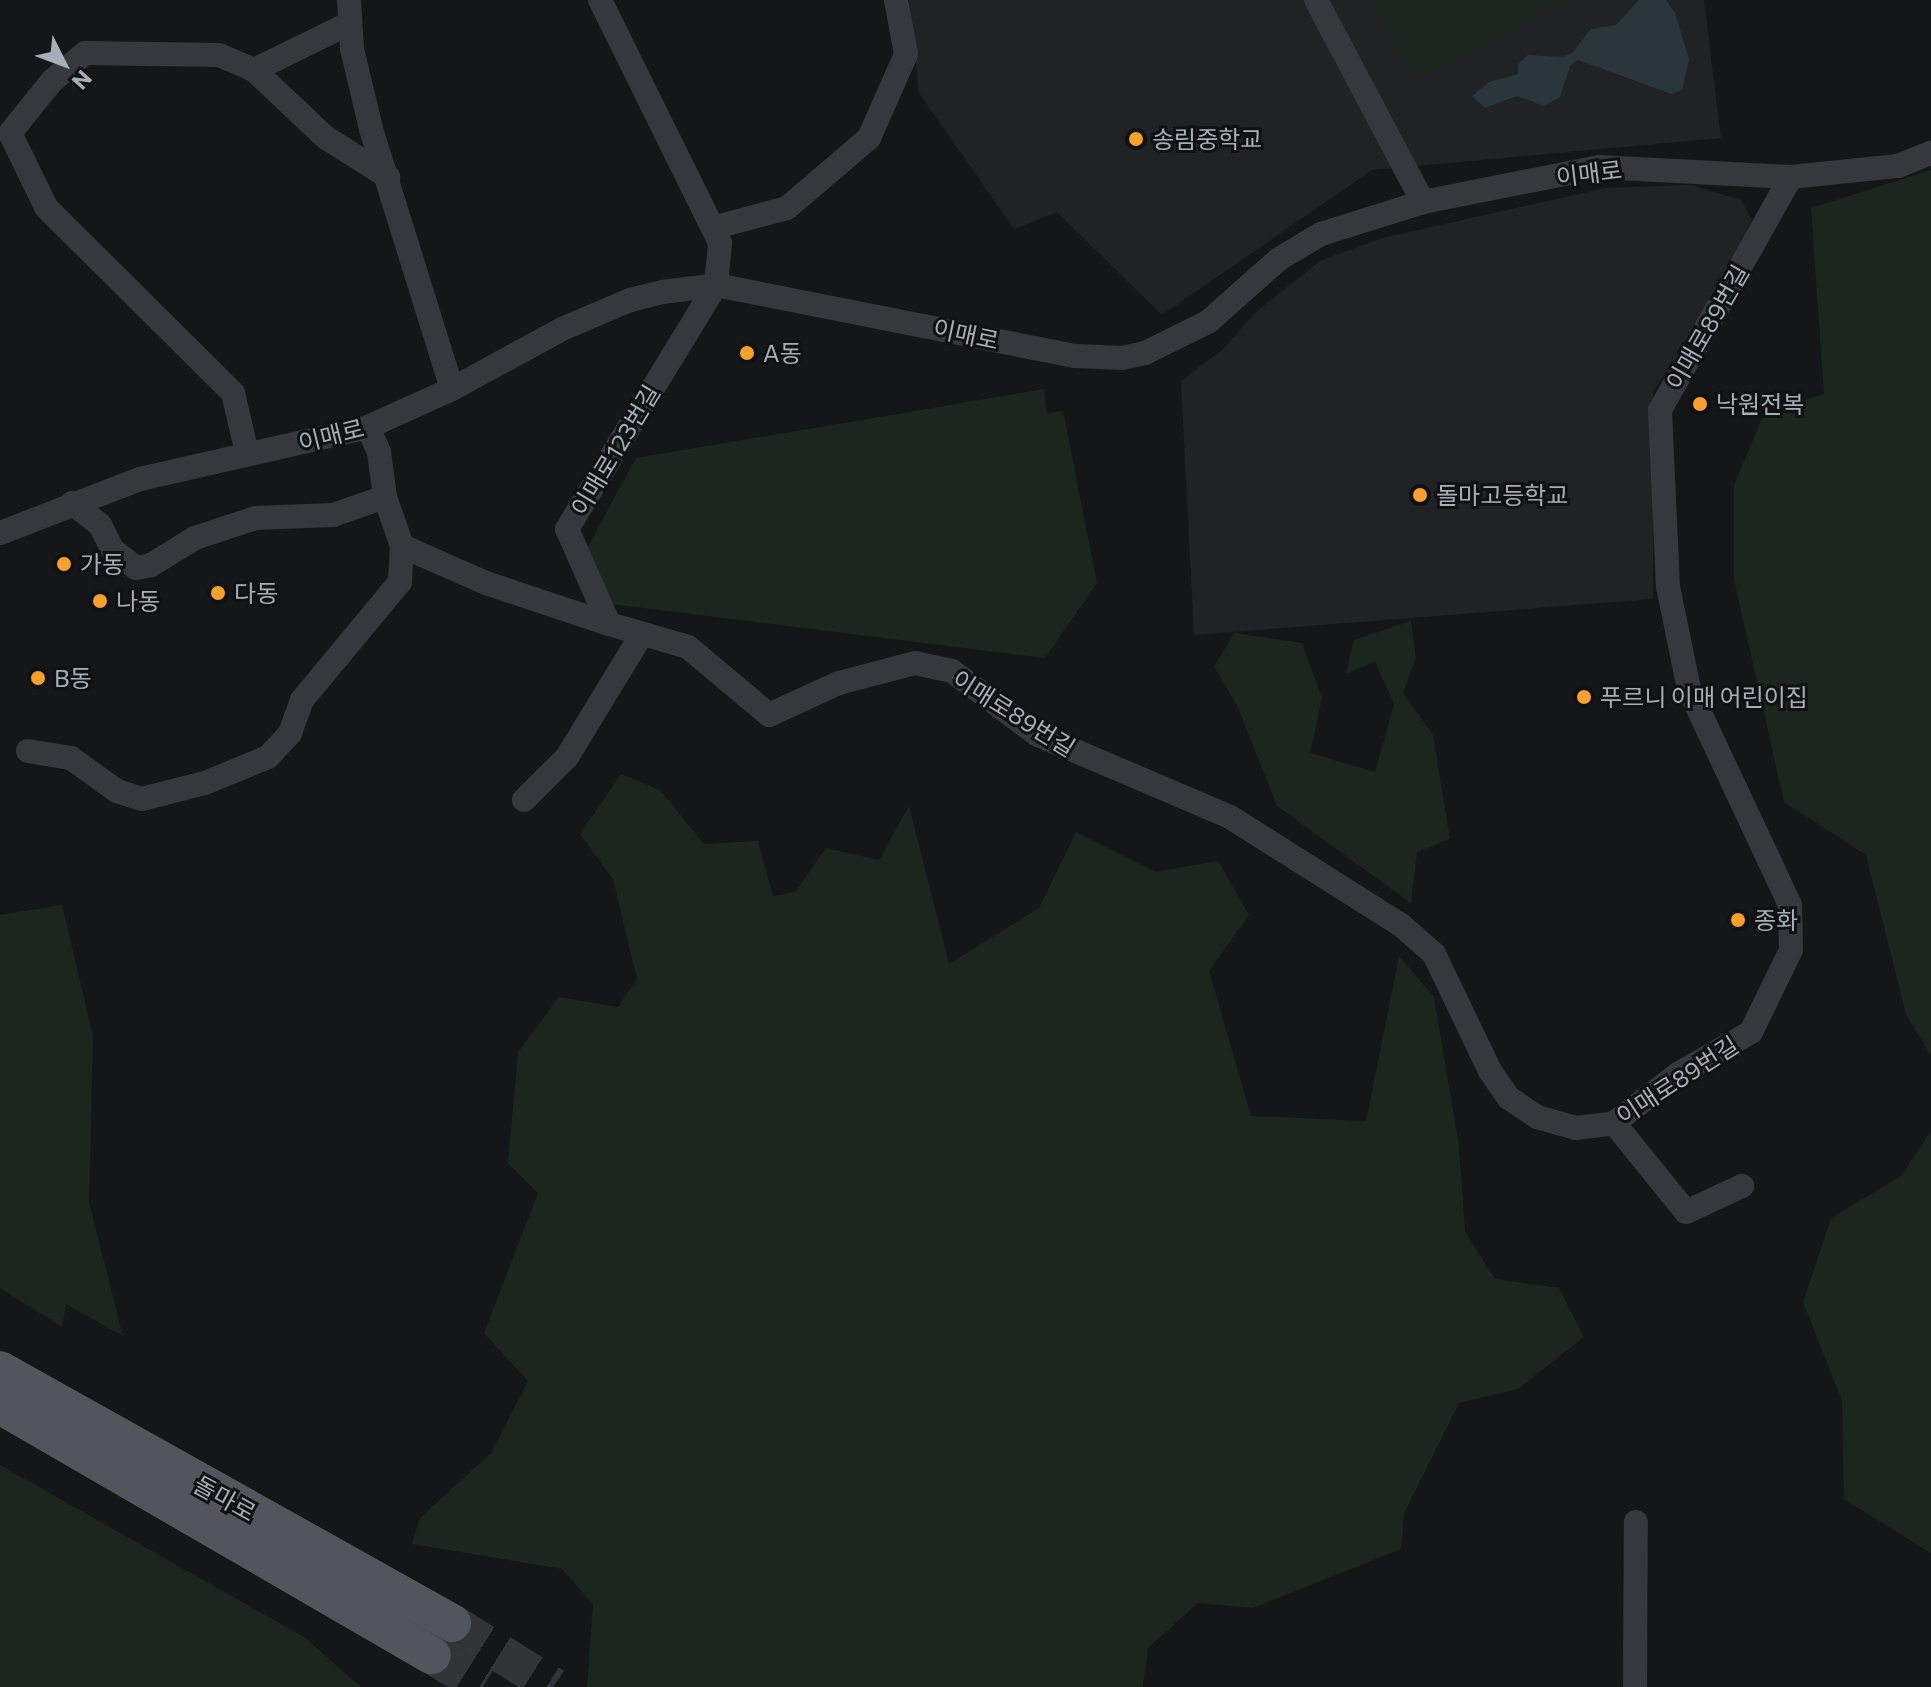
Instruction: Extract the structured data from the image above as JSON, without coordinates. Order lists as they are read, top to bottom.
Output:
{
  "streets": {
    "main road": ["돌마로"],
    "street": ["이매로", "이매로89번길", "이매로123번길"]
  },
  "crossings": [
    ["이매로", "이매로89번길"],
    ["이매로", "이매로123번길"]
  ],
  "places": [
    "송림중학교",
    "A동",
    "낙원전복",
    "돌마고등학교",
    "가동",
    "다동",
    "나동",
    "B동",
    "푸르니 이매 어린이집",
    "종화"
  ],
  "north": "bottom right"
}
